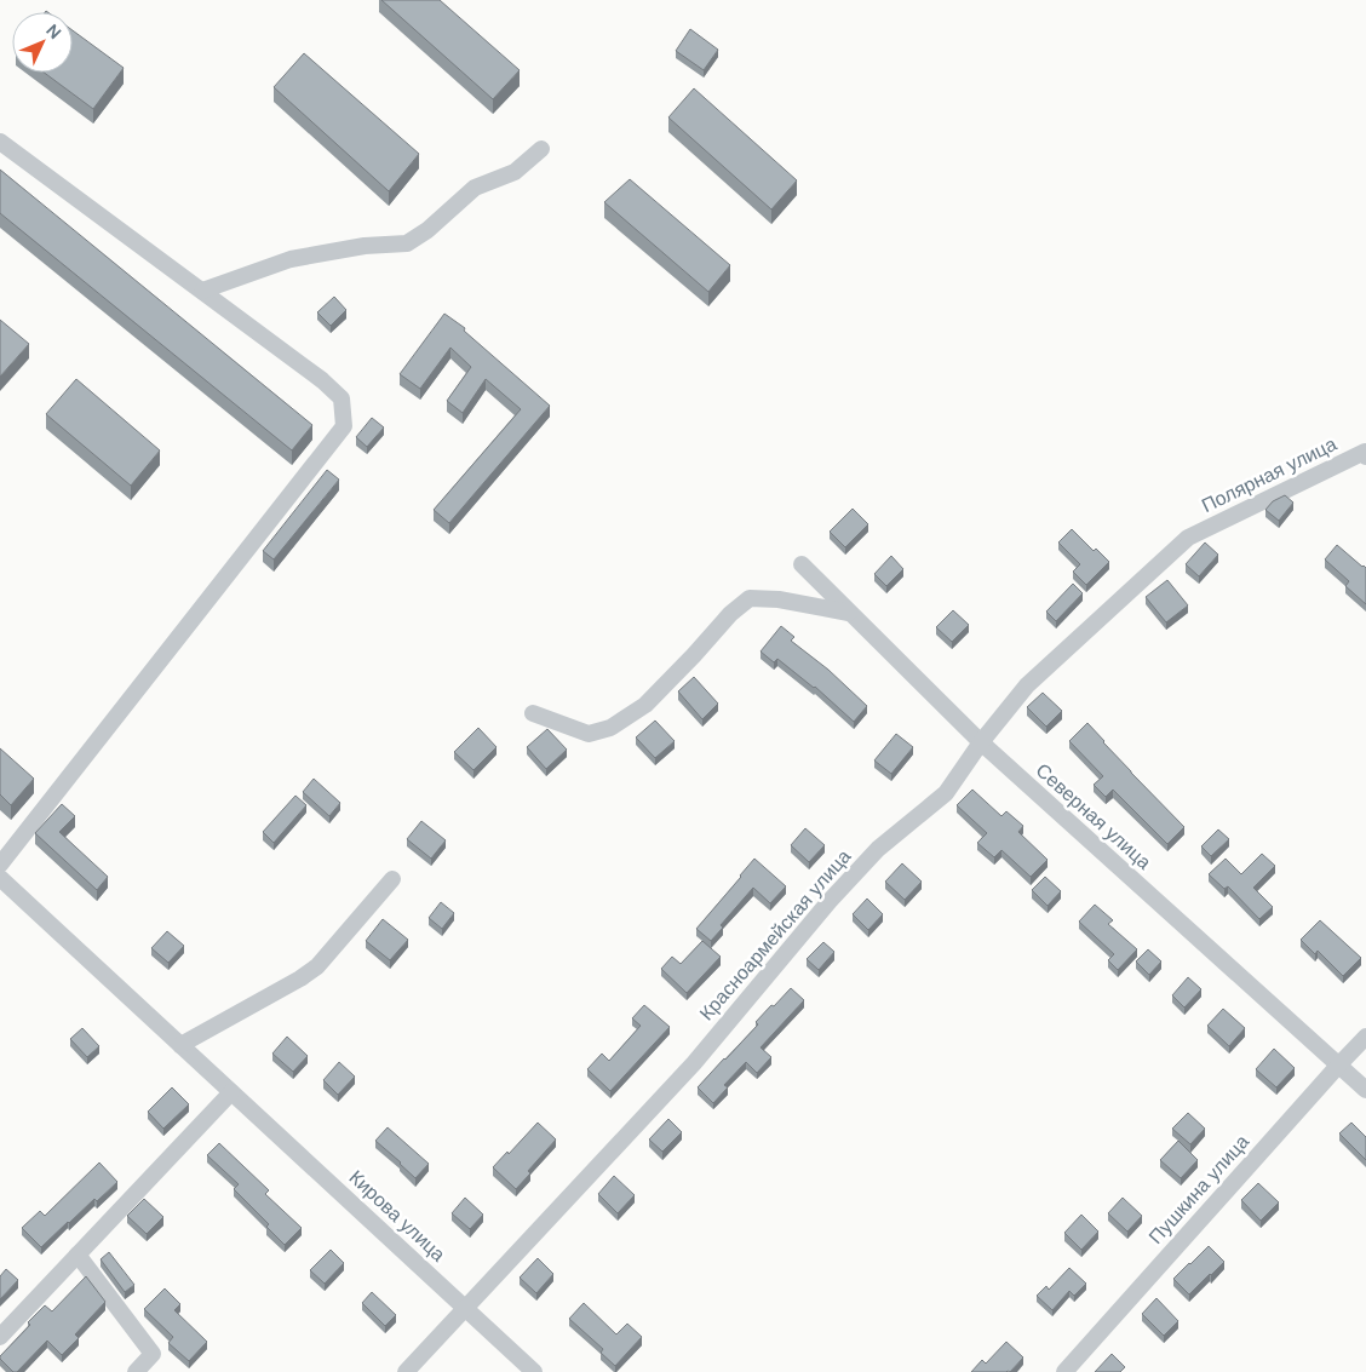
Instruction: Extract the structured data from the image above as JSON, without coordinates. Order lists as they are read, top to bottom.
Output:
{
  "streets": {
    "street": [
      "Полярная улица",
      "Северная улица",
      "Красноармейская улица",
      "Пушкина улица",
      "Кирова улица"
    ]
  },
  "crossings": [
    ["Полярная улица", "Красноармейская улица"],
    ["Северная улица", "Красноармейская улица"],
    ["Северная улица", "Пушкина улица"],
    ["Красноармейская улица", "Кирова улица"]
  ],
  "north": "top right"
}
